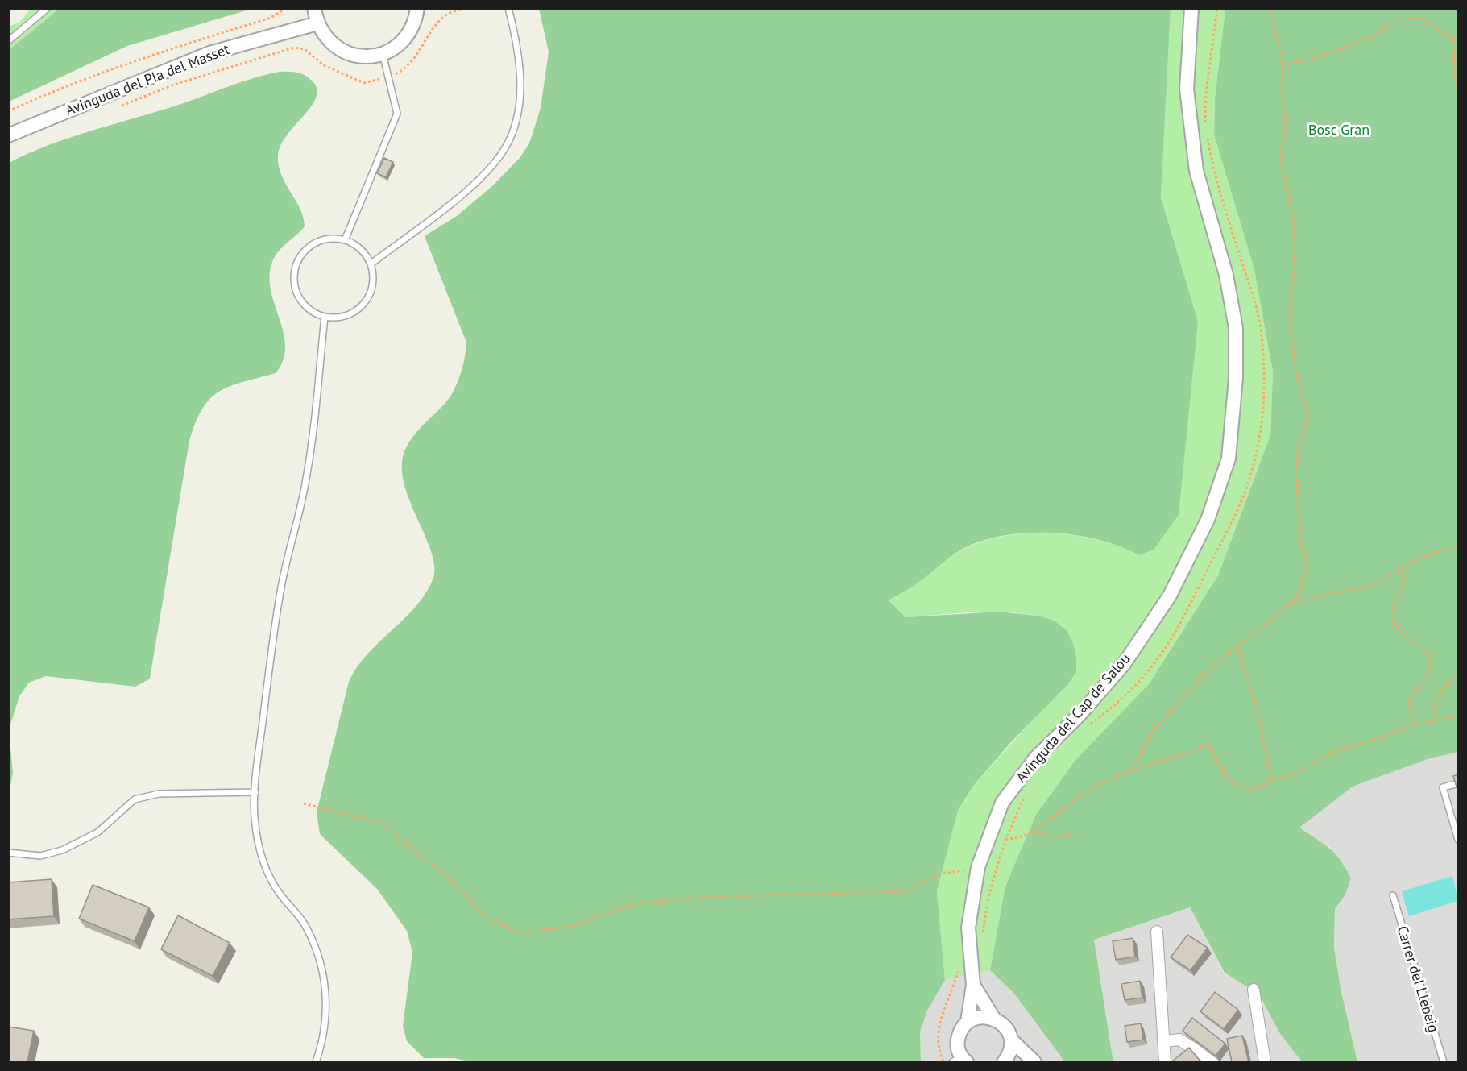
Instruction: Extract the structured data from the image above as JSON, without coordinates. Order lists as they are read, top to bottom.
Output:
{
  "streets": {
    "street": ["Avinguda del Pla del Masset", "Avinguda del Cap de Salou"],
    "lane": ["Carrer del Llebeig"]
  },
  "parks": ["Bosc Gran"]
}
